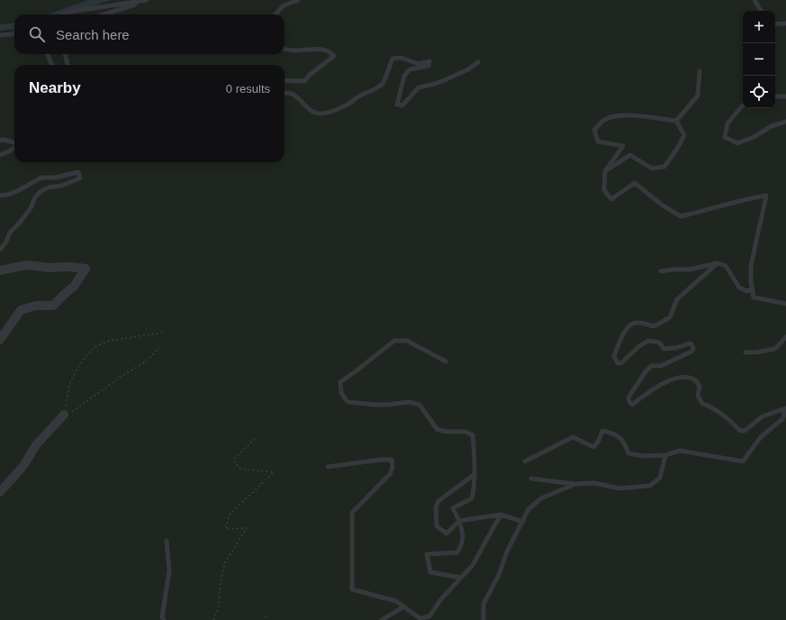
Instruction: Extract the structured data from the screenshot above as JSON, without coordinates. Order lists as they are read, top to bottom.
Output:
{
  "page": {
    "map_buttons": ["+", "−"],
    "search": "Search here",
    "heading": ["Nearby", "0 results"]
  }
}
